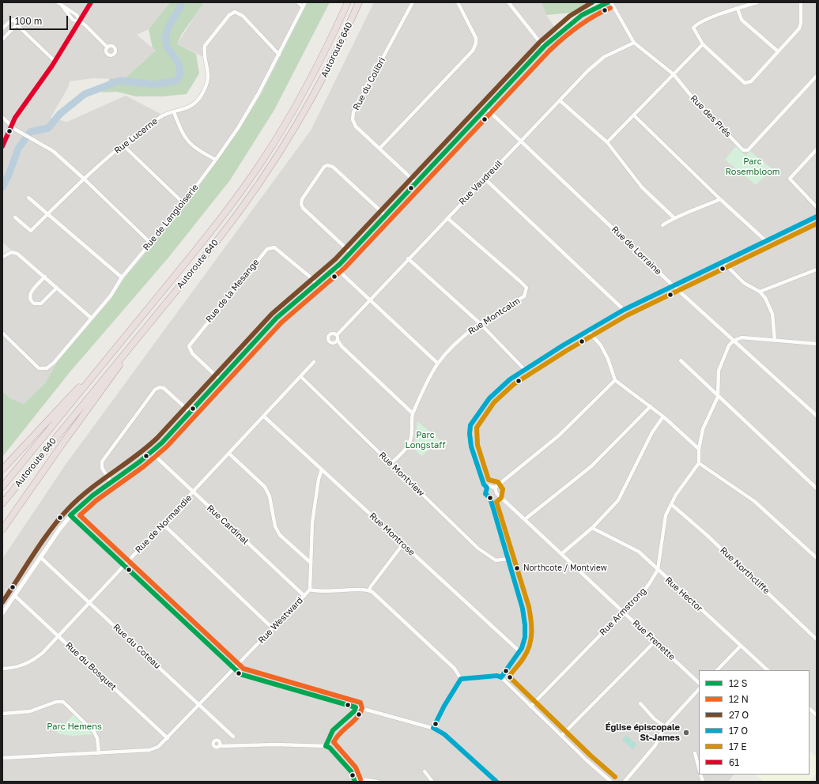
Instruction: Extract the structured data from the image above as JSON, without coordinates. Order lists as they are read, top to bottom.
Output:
{
  "streets": {
    "highway": ["Autoroute 640"],
    "street": [
      "Rue du Colibri",
      "Rue des Prés",
      "Rue Lucerne",
      "Rue Vaudreuil",
      "Rue de Langloiserie",
      "Rue de Lorraine",
      "Rue de la Mesange",
      "Rue Montcalm",
      "Rue Montview",
      "Rue de Normandie",
      "Rue Cardinal",
      "Rue Montrose",
      "Rue Northcliffe",
      "Rue Hector",
      "Rue Armstrong",
      "Rue Westward",
      "Rue Frenette",
      "Rue du Coteau",
      "Rue du Bosquet"
    ]
  },
  "crossings": [
    ["Rue des Prés", "Rue Vaudreuil"],
    ["Rue Lucerne", "Rue de Langloiserie"],
    ["Rue Vaudreuil", "Rue de Lorraine"],
    ["Rue Vaudreuil", "Rue Montcalm"],
    ["Rue Montcalm", "Rue Montview"],
    ["Rue Montview", "Rue de Normandie"],
    ["Rue de Normandie", "Rue Cardinal"],
    ["Rue de Normandie", "Rue Montrose"],
    ["Rue de Normandie", "Rue du Coteau"],
    ["Rue de Normandie", "Rue du Bosquet"],
    ["Rue Cardinal", "Rue Westward"],
    ["Rue Montrose", "Rue Westward"],
    ["Rue Northcliffe", "Rue Armstrong"],
    ["Rue Hector", "Rue Armstrong"],
    ["Rue Armstrong", "Rue Frenette"],
    ["Rue Westward", "Rue du Coteau"],
    ["Rue Westward", "Rue du Bosquet"]
  ],
  "parks": ["Parc Rosembloom", "Parc Longstaff", "Parc Hemens"],
  "places": ["Northcote / Montview", "Église épiscopale St-James"],
  "lines": ["transit line 61"],
  "legend": [
    "12 S",
    "12 N",
    "27 O",
    "17 O",
    "17 E",
    "61"
  ],
  "scale_bar": "100 m"
}
